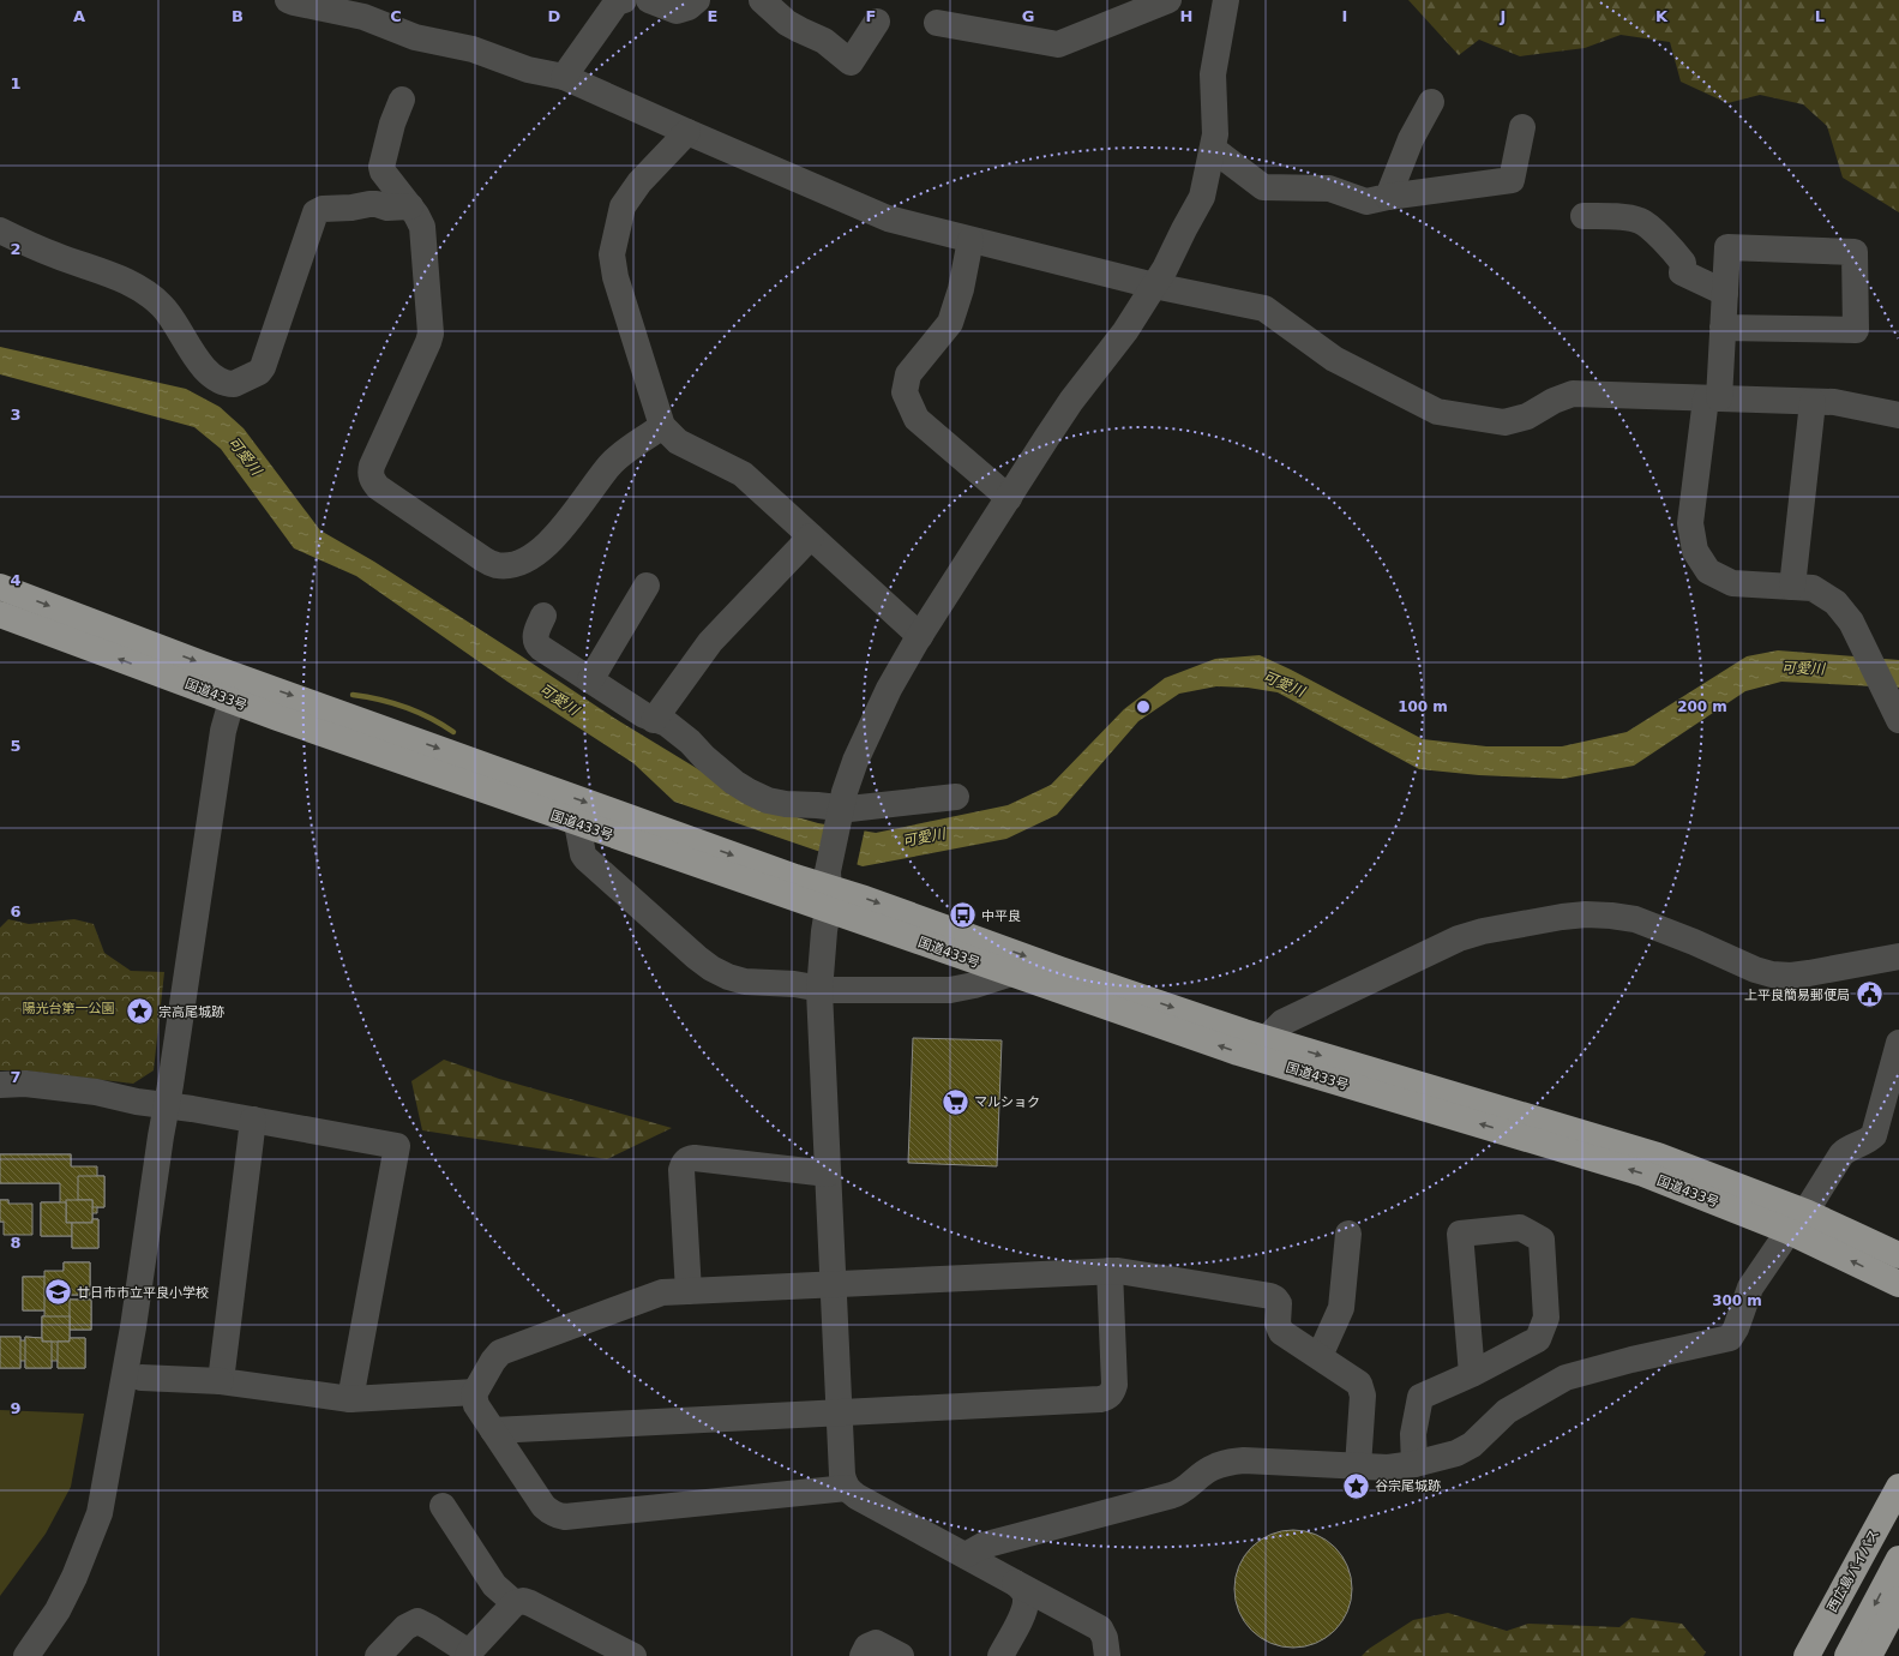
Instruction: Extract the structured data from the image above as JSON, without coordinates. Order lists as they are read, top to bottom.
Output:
{
  "streets": {
    "highway": ["国道433号", "西広島バイパス"]
  },
  "water": ["可愛川"],
  "parks": ["陽光台第一公園"],
  "places": {
    "bus stop": ["中平良"],
    "public building": ["上平良簡易郵便局"],
    "place": ["宗高尾城跡", "谷宗尾城跡"],
    "supermarket": ["マルショク"],
    "school or university": ["廿日市市立平良小学校"]
  },
  "grid": {
    "columns": [
      "A",
      "B",
      "C",
      "D",
      "E",
      "F",
      "G",
      "H",
      "I",
      "J",
      "K",
      "L"
    ],
    "rows": [
      "1",
      "2",
      "3",
      "4",
      "5",
      "6",
      "7",
      "8",
      "9"
    ]
  },
  "rings": ["100 m", "200 m", "300 m"]
}
